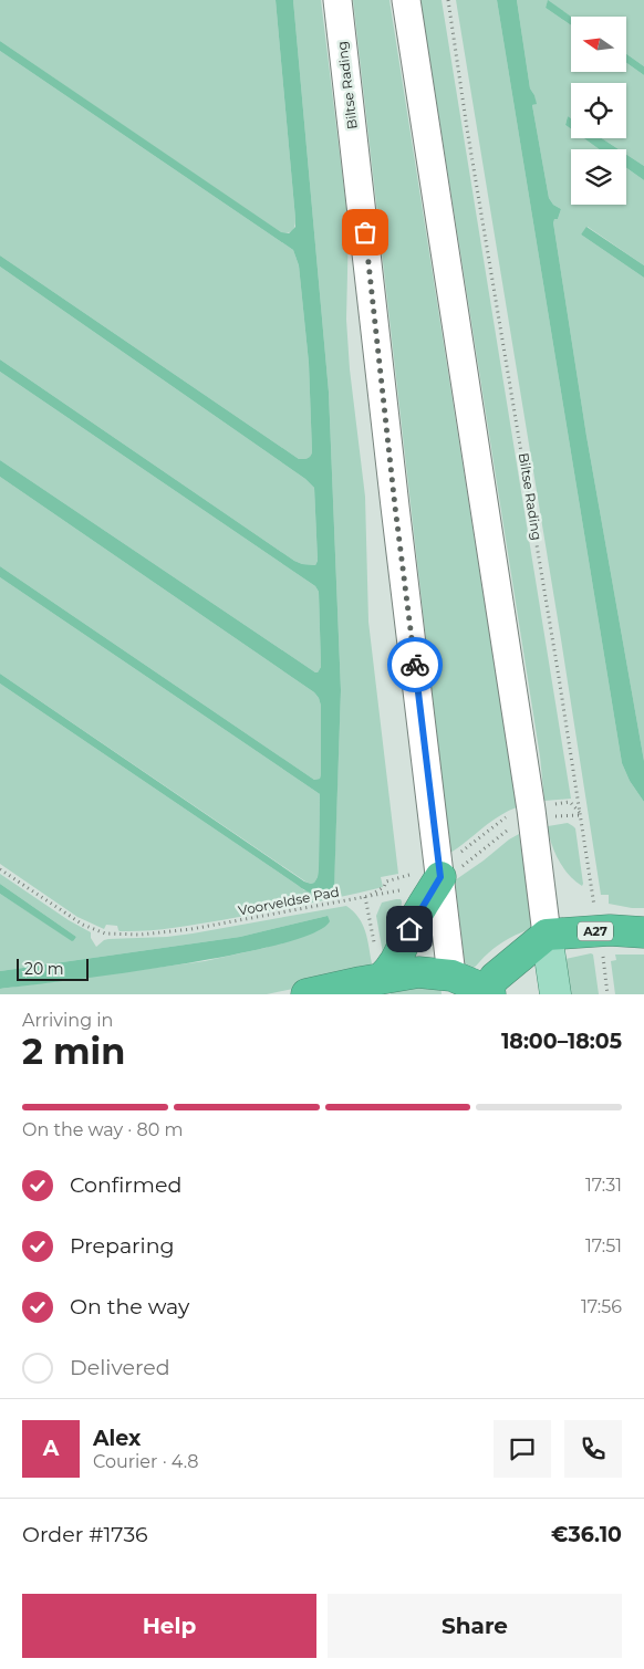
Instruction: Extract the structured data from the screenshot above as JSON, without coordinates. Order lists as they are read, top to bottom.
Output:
{
  "streets": {
    "highway": ["A27"],
    "main road": ["Biltse Rading"],
    "path": ["Voorveldse Pad"]
  },
  "crossings": [
    ["Biltse Rading", "A27"]
  ],
  "scale_bar": "20 m",
  "north": "left",
  "page": {
    "scale": "20 m",
    "heading": ["2 min", "Arriving in", "18:00–18:05"],
    "panel": [
      "Alex",
      "Courier · 4.8",
      "Order #1736",
      "€36.10"
    ],
    "bar": "On the way · 80 m",
    "list": [
      ["Confirmed", "17:31"],
      ["Preparing", "17:51"],
      ["On the way", "17:56"],
      "Delivered"
    ],
    "round": "A",
    "buttons": ["Help", "Share"]
  }
}
